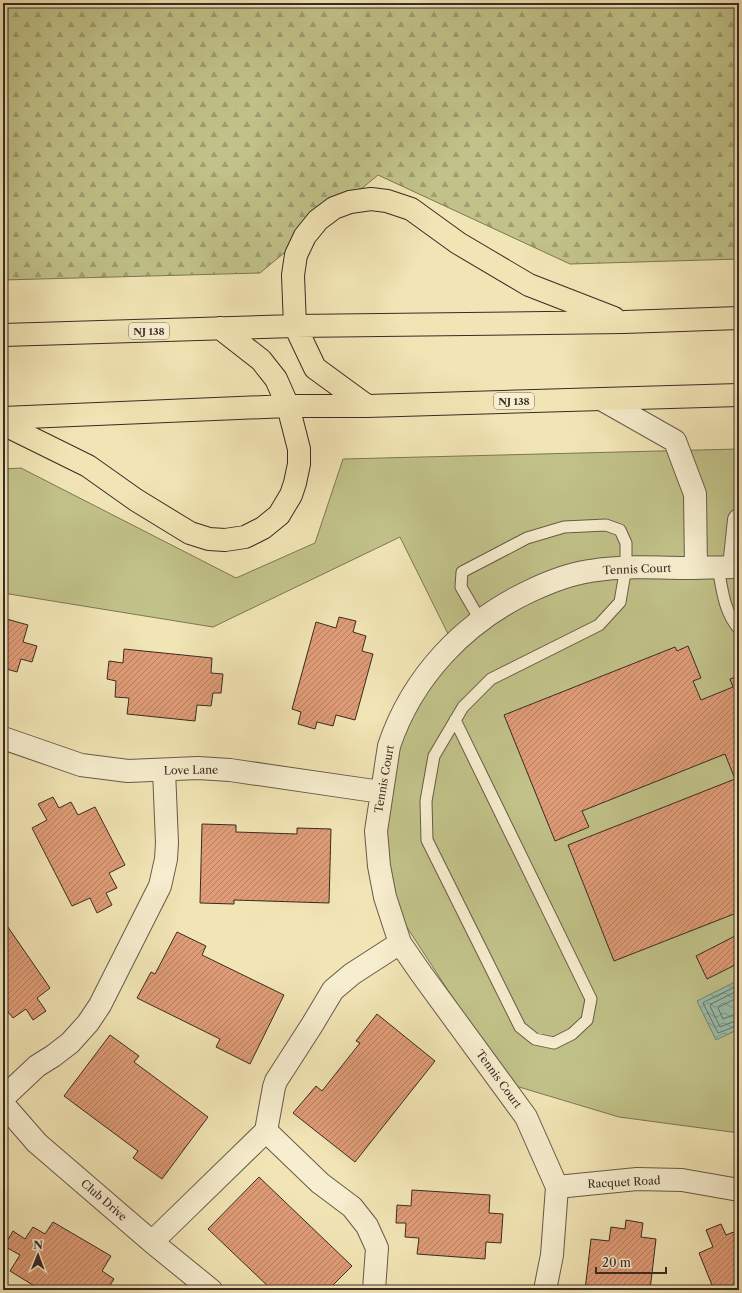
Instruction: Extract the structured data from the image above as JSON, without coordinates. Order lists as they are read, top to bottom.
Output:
{
  "streets": {
    "highway": ["NJ 138"],
    "street": [
      "Tennis Court",
      "Love Lane",
      "Racquet Road",
      "Club Drive"
    ]
  },
  "crossings": [
    ["Tennis Court", "Love Lane"],
    ["Tennis Court", "Racquet Road"]
  ],
  "scale_bar": "20 m",
  "north": "top"
}
